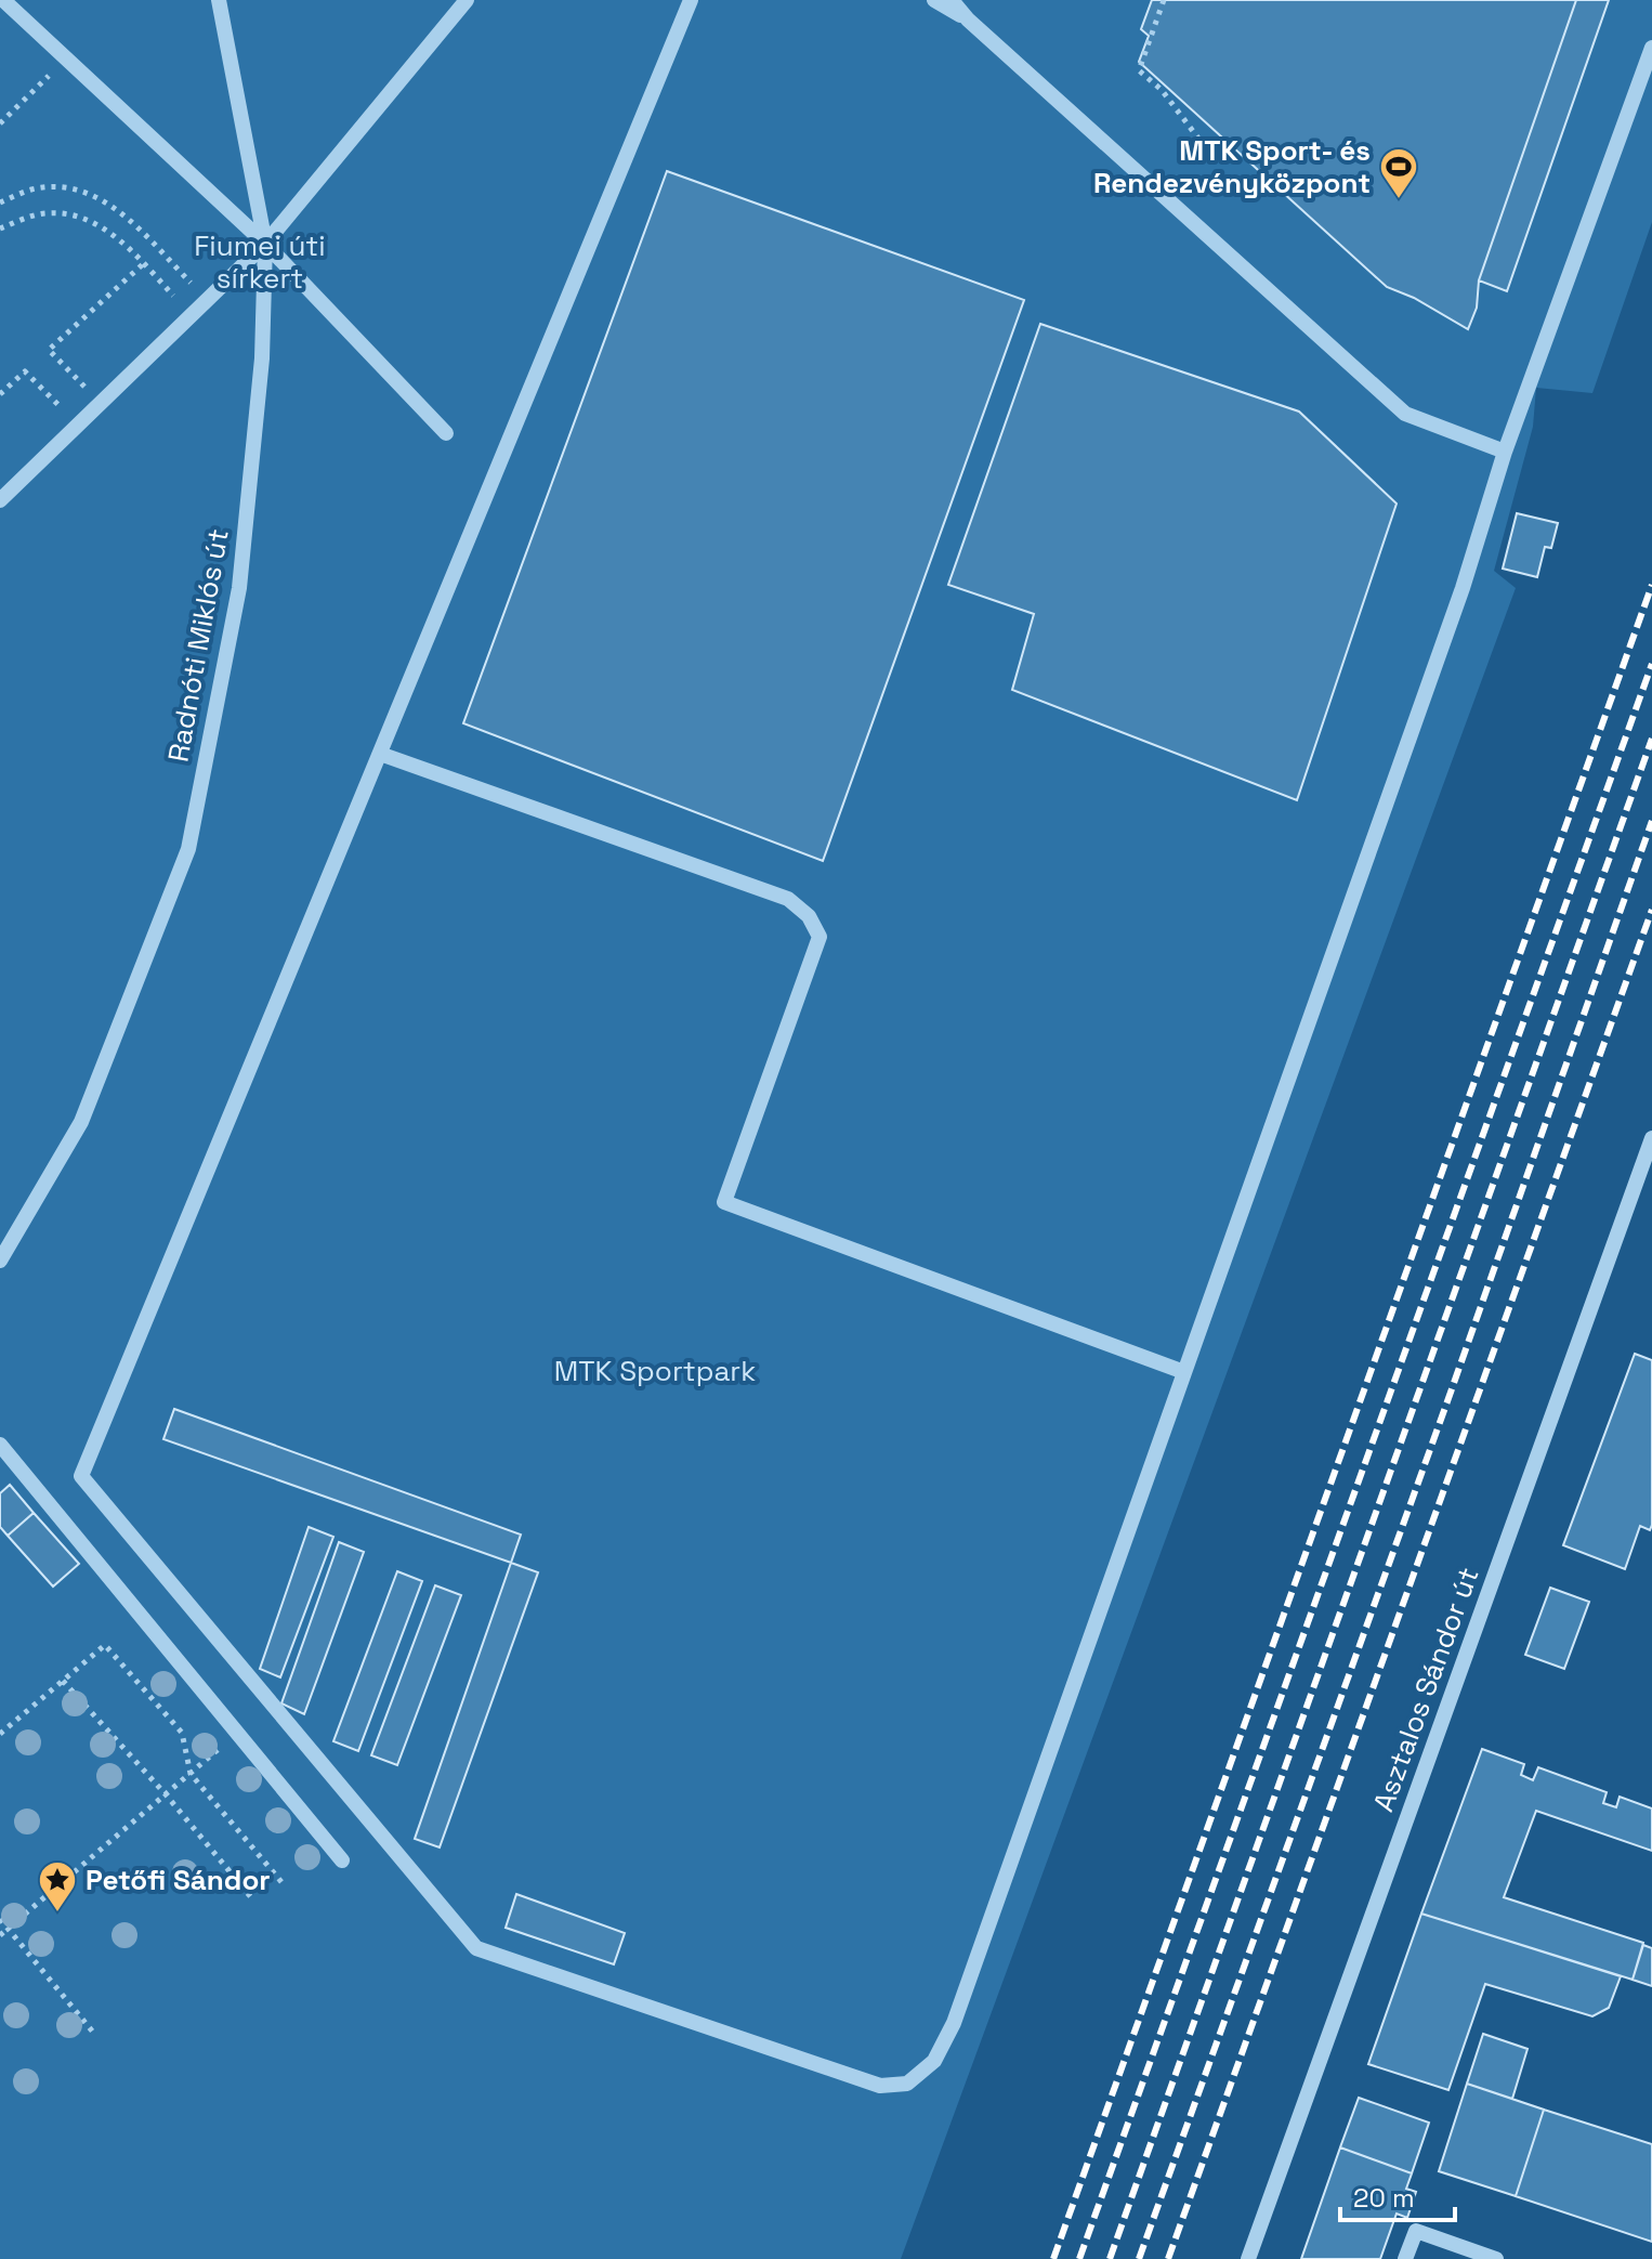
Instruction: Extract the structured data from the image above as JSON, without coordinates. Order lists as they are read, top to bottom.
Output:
{
  "streets": {
    "street": ["Radnóti Miklós út", "Asztalos Sándor út"]
  },
  "parks": ["Fiumei úti sírkert", "MTK Sportpark"],
  "places": {
    "sports": ["MTK Sport- és Rendezvényközpont"],
    "place": ["Petőfi Sándor"]
  },
  "scale_bar": "20 m"
}
